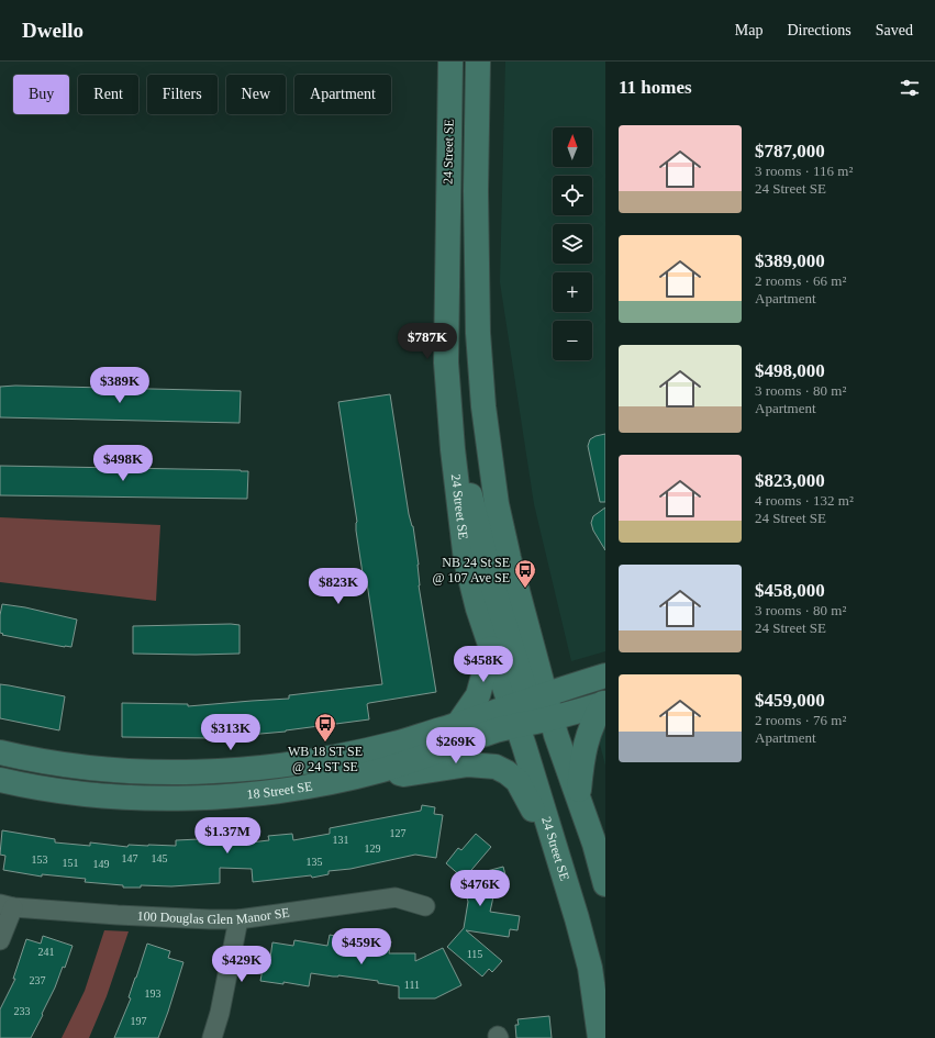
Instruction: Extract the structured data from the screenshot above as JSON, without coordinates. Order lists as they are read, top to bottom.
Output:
{
  "streets": {
    "main road": ["24 Street SE", "18 Street SE"],
    "street": ["100 Douglas Glen Manor SE"]
  },
  "crossings": [
    ["24 Street SE", "18 Street SE"]
  ],
  "places": {
    "bus stop": ["NB 24 St SE @ 107 Ave SE", "WB 18 ST SE @ 24 ST SE"]
  },
  "house_numbers": [
    "127",
    "131",
    "129",
    "147",
    "145",
    "153",
    "135",
    "151",
    "149",
    "241",
    "115",
    "237",
    "111",
    "193",
    "233",
    "197"
  ],
  "north": "top",
  "page": {
    "header": "Dwello",
    "nav": ["Map", "Directions", "Saved"],
    "heading": "11 homes",
    "chip": [
      "Buy",
      "Rent",
      "Filters",
      "New",
      "Apartment"
    ],
    "list": [
      {
        "name": "$787,000",
        "note": "3 rooms · 116 m² · 24 Street SE"
      },
      {
        "name": "$389,000",
        "note": "2 rooms · 66 m² · Apartment"
      },
      {
        "name": "$498,000",
        "note": "3 rooms · 80 m² · Apartment"
      },
      {
        "name": "$823,000",
        "note": "4 rooms · 132 m² · 24 Street SE"
      },
      {
        "name": "$458,000",
        "note": "3 rooms · 80 m² · 24 Street SE"
      },
      {
        "name": "$459,000",
        "note": "2 rooms · 76 m² · Apartment"
      }
    ],
    "map_buttons": ["+", "−"],
    "price": [
      "$787K",
      "$389K",
      "$498K",
      "$823K",
      "$458K",
      "$313K",
      "$269K",
      "$1.37M",
      "$476K",
      "$459K",
      "$429K"
    ]
  }
}
